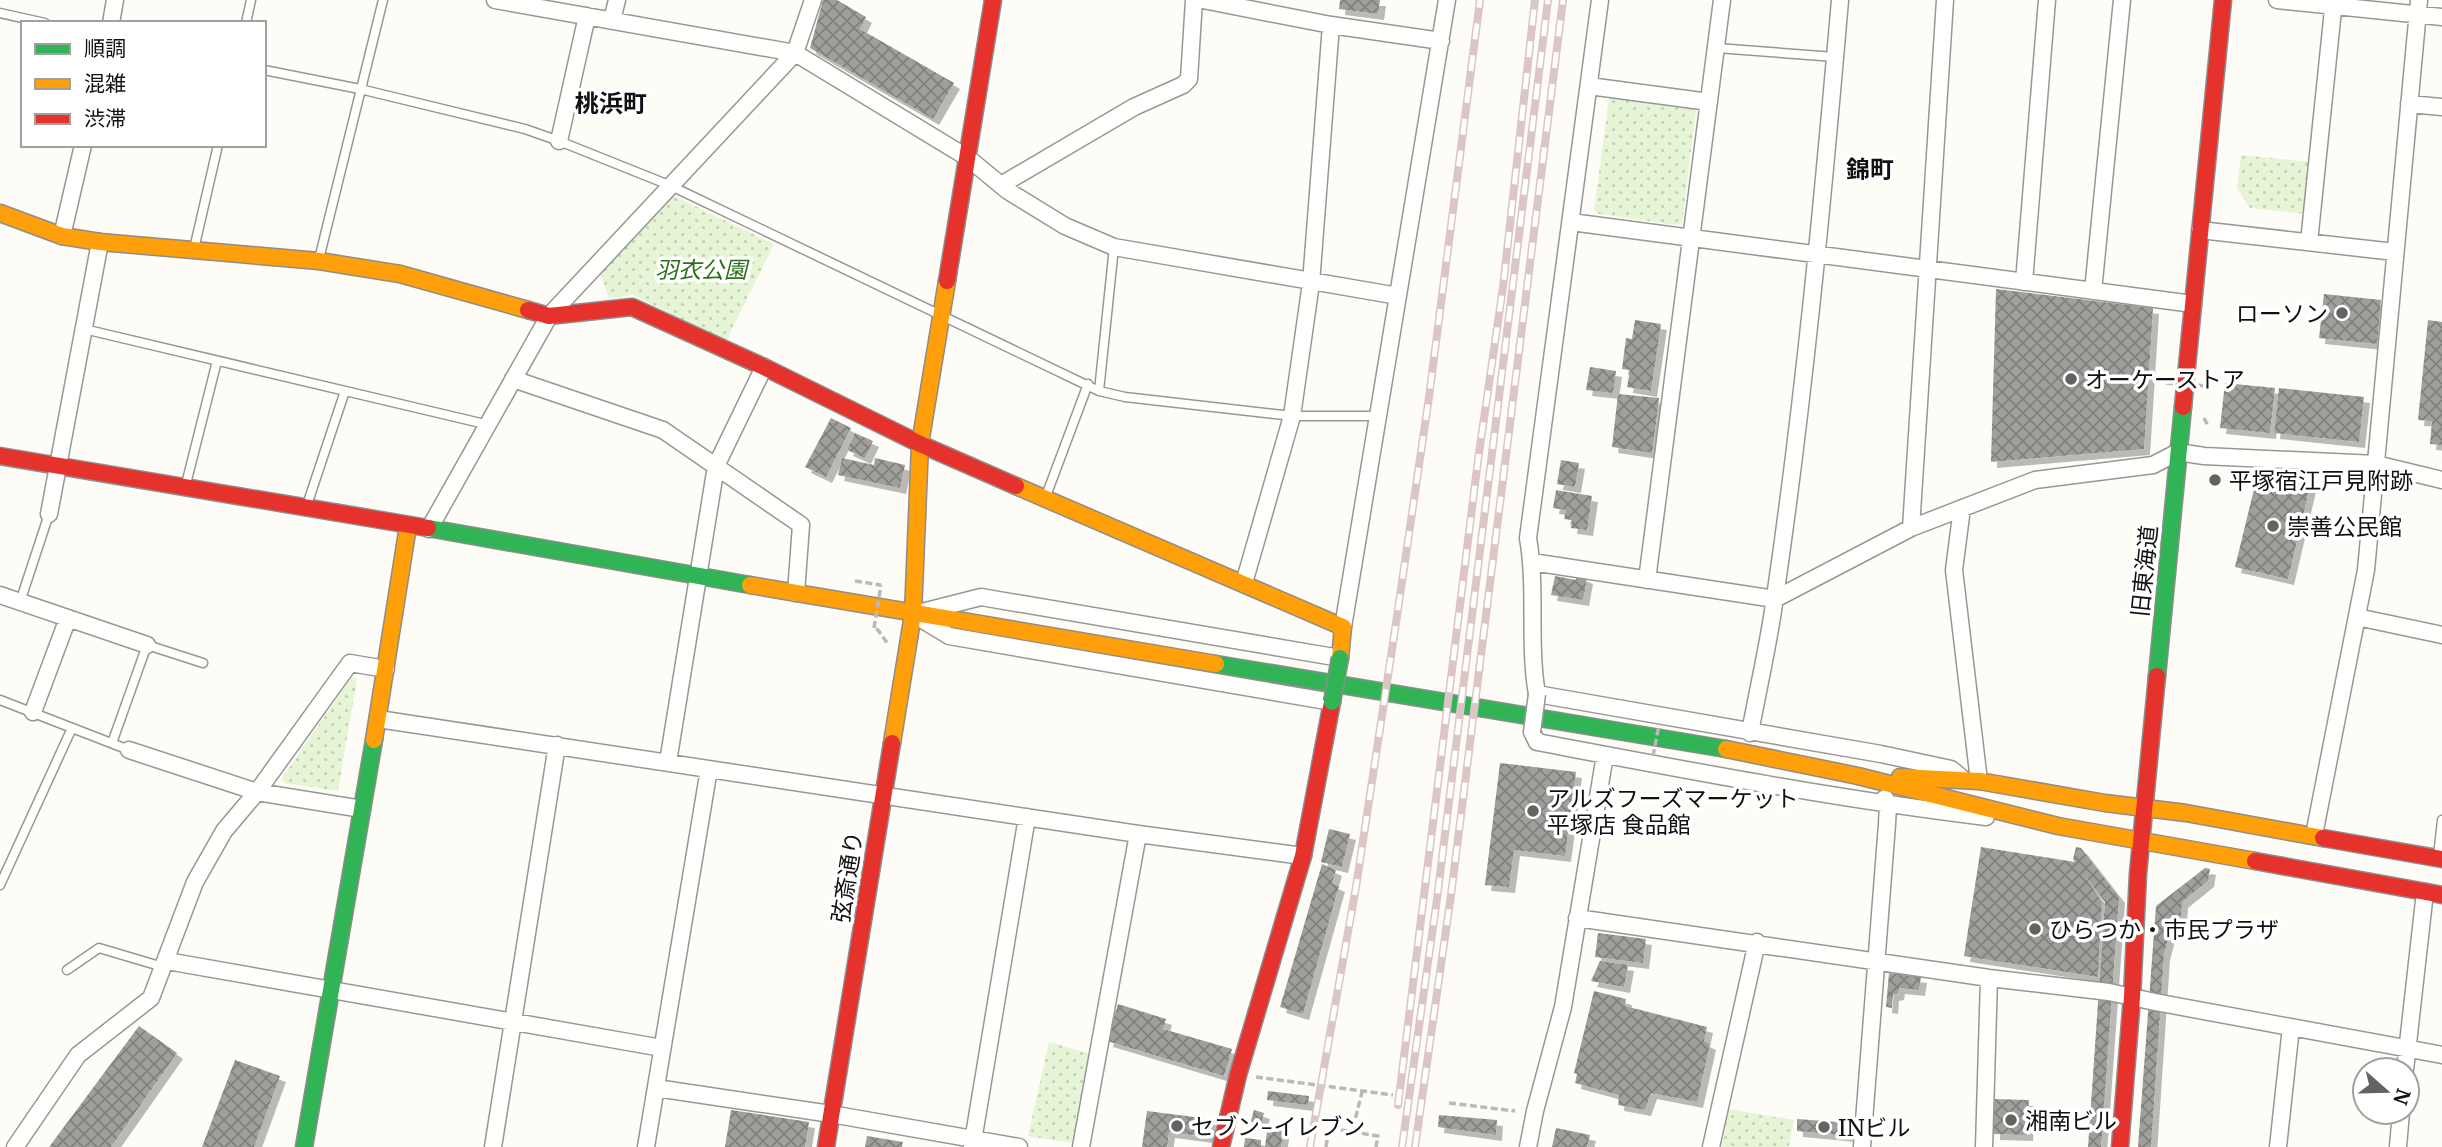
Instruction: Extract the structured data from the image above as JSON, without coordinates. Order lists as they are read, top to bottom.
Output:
{
  "streets": {
    "street": ["旧東海道", "弦斎通り"]
  },
  "districts": ["桃浜町", "錦町"],
  "parks": ["羽衣公園"],
  "places": [
    "ローソン",
    "オーケーストア",
    "平塚宿江戸見附跡",
    "崇善公民館",
    "アルズフーズマーケット 平塚店 食品館",
    "ひらつか・市民プラザ",
    "湘南ビル",
    "セブン-イレブン",
    "INビル"
  ],
  "legend": ["順調", "混雑", "渋滞"],
  "north": "right"
}
